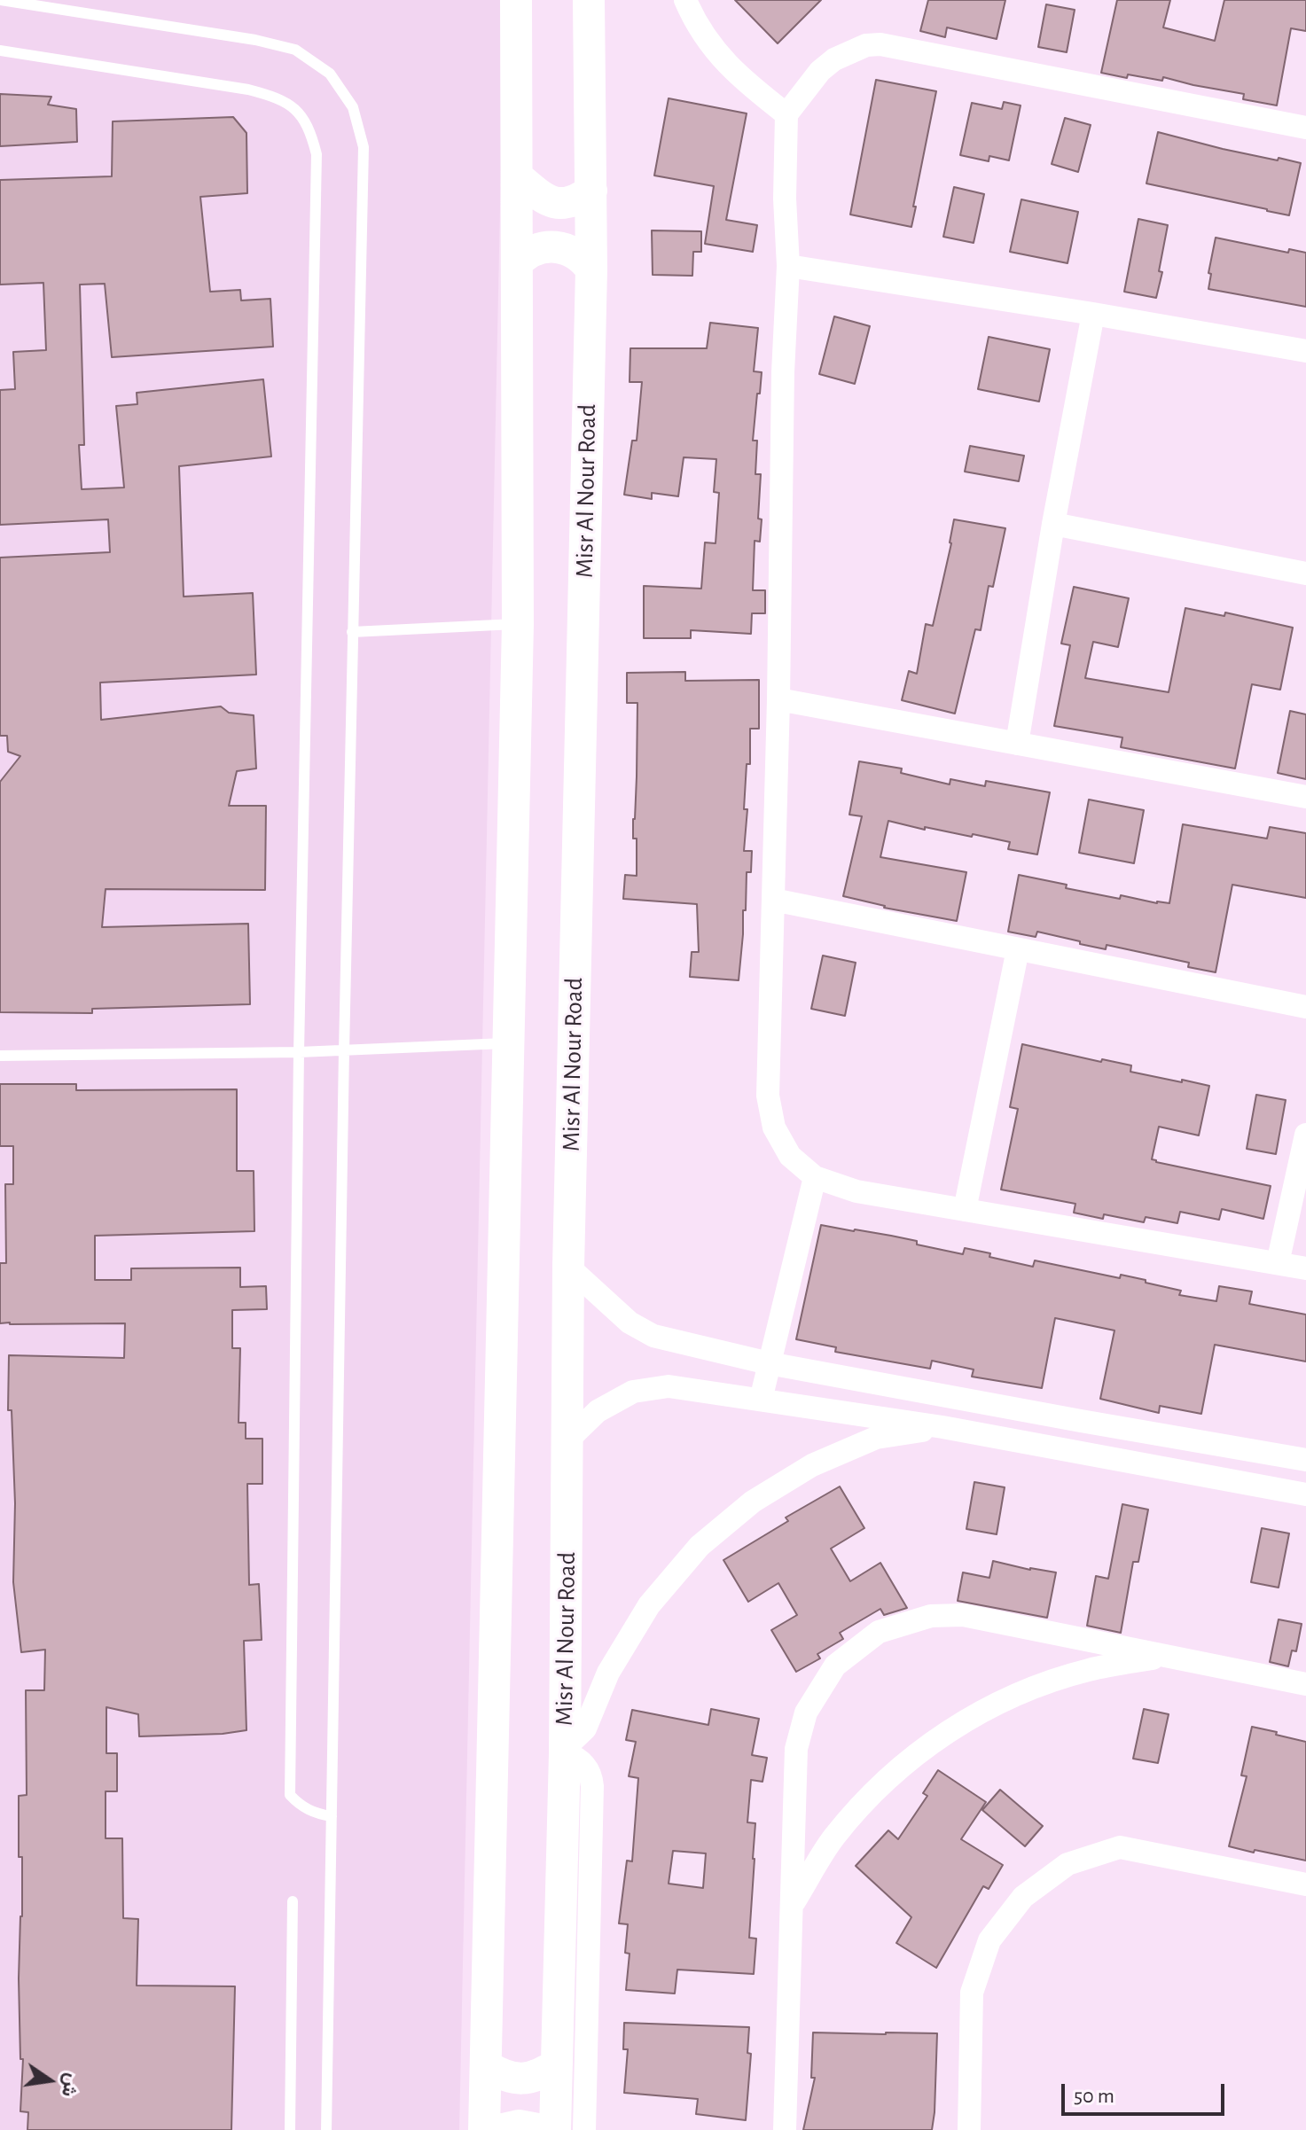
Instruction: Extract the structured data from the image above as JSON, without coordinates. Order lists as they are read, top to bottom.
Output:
{
  "streets": {
    "street": ["Misr Al Nour Road"]
  },
  "scale_bar": "50 m",
  "north": "right"
}
